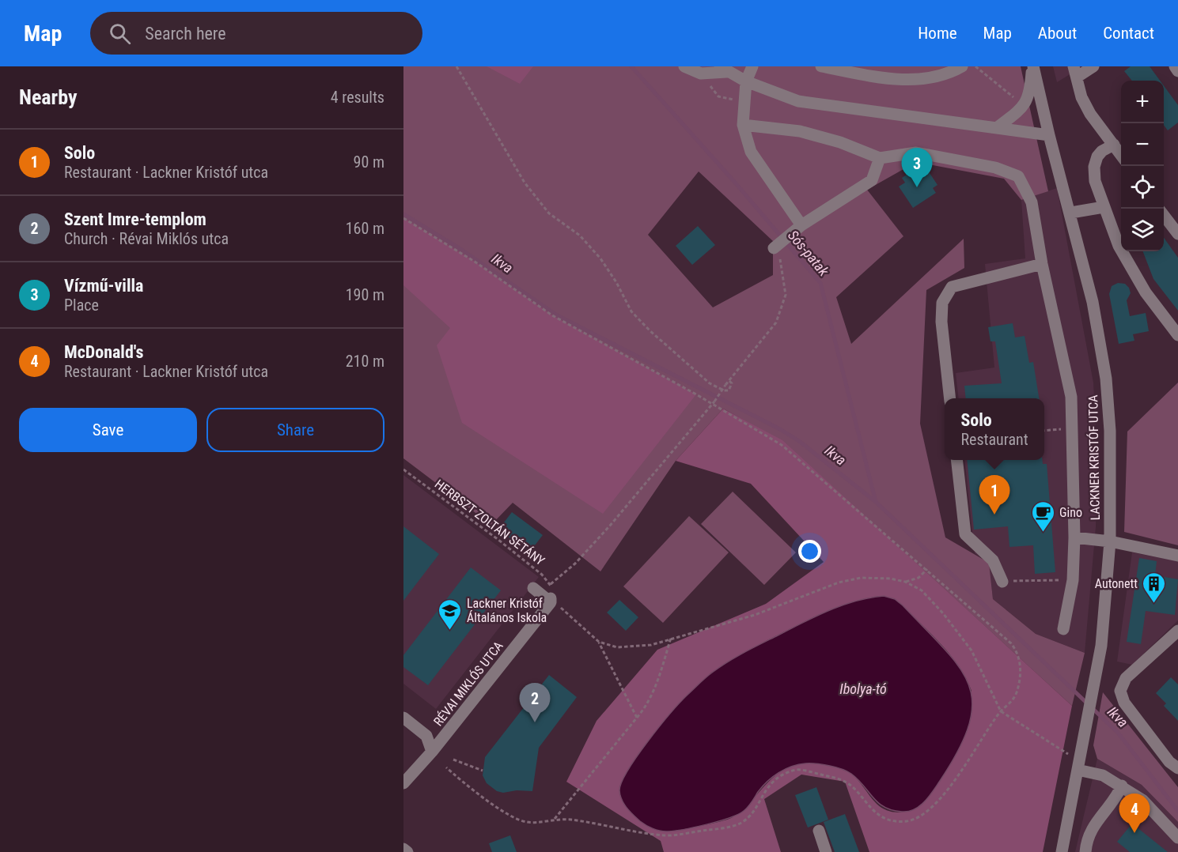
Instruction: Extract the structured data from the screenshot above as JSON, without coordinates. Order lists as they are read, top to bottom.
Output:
{
  "streets": {
    "street": ["LACKNER KRISTÓF UTCA", "RÉVAI MIKLÓS UTCA"],
    "path": ["HERBSZT ZOLTÁN SÉTÁNY"]
  },
  "water": ["Sós-patak", "Ikva", "Ibolya-tó"],
  "places": {
    "cafe": ["Gino"],
    "building": ["Autonett"],
    "school or university": ["Lackner Kristóf Általános Iskola"]
  },
  "page": {
    "header": "Map",
    "search": "Search here",
    "nav": [
      "Home",
      "Map",
      "About",
      "Contact"
    ],
    "heading": ["Nearby", "4 results"],
    "map_buttons": ["+", "−"],
    "list": [
      {
        "mark": "1",
        "name": "Solo",
        "note": "Restaurant · Lackner Kristóf utca",
        "value": "90 m"
      },
      {
        "mark": "2",
        "name": "Szent Imre-templom",
        "note": "Church · Révai Miklós utca",
        "value": "160 m"
      },
      {
        "mark": "3",
        "name": "Vízmű-villa",
        "note": "Place",
        "value": "190 m"
      },
      {
        "mark": "4",
        "name": "McDonald's",
        "note": "Restaurant · Lackner Kristóf utca",
        "value": "210 m"
      }
    ],
    "pins": [
      "3",
      "1",
      "2",
      "4"
    ],
    "buttons": ["Save", "Share"],
    "popup": ["Solo", "Restaurant"]
  }
}
